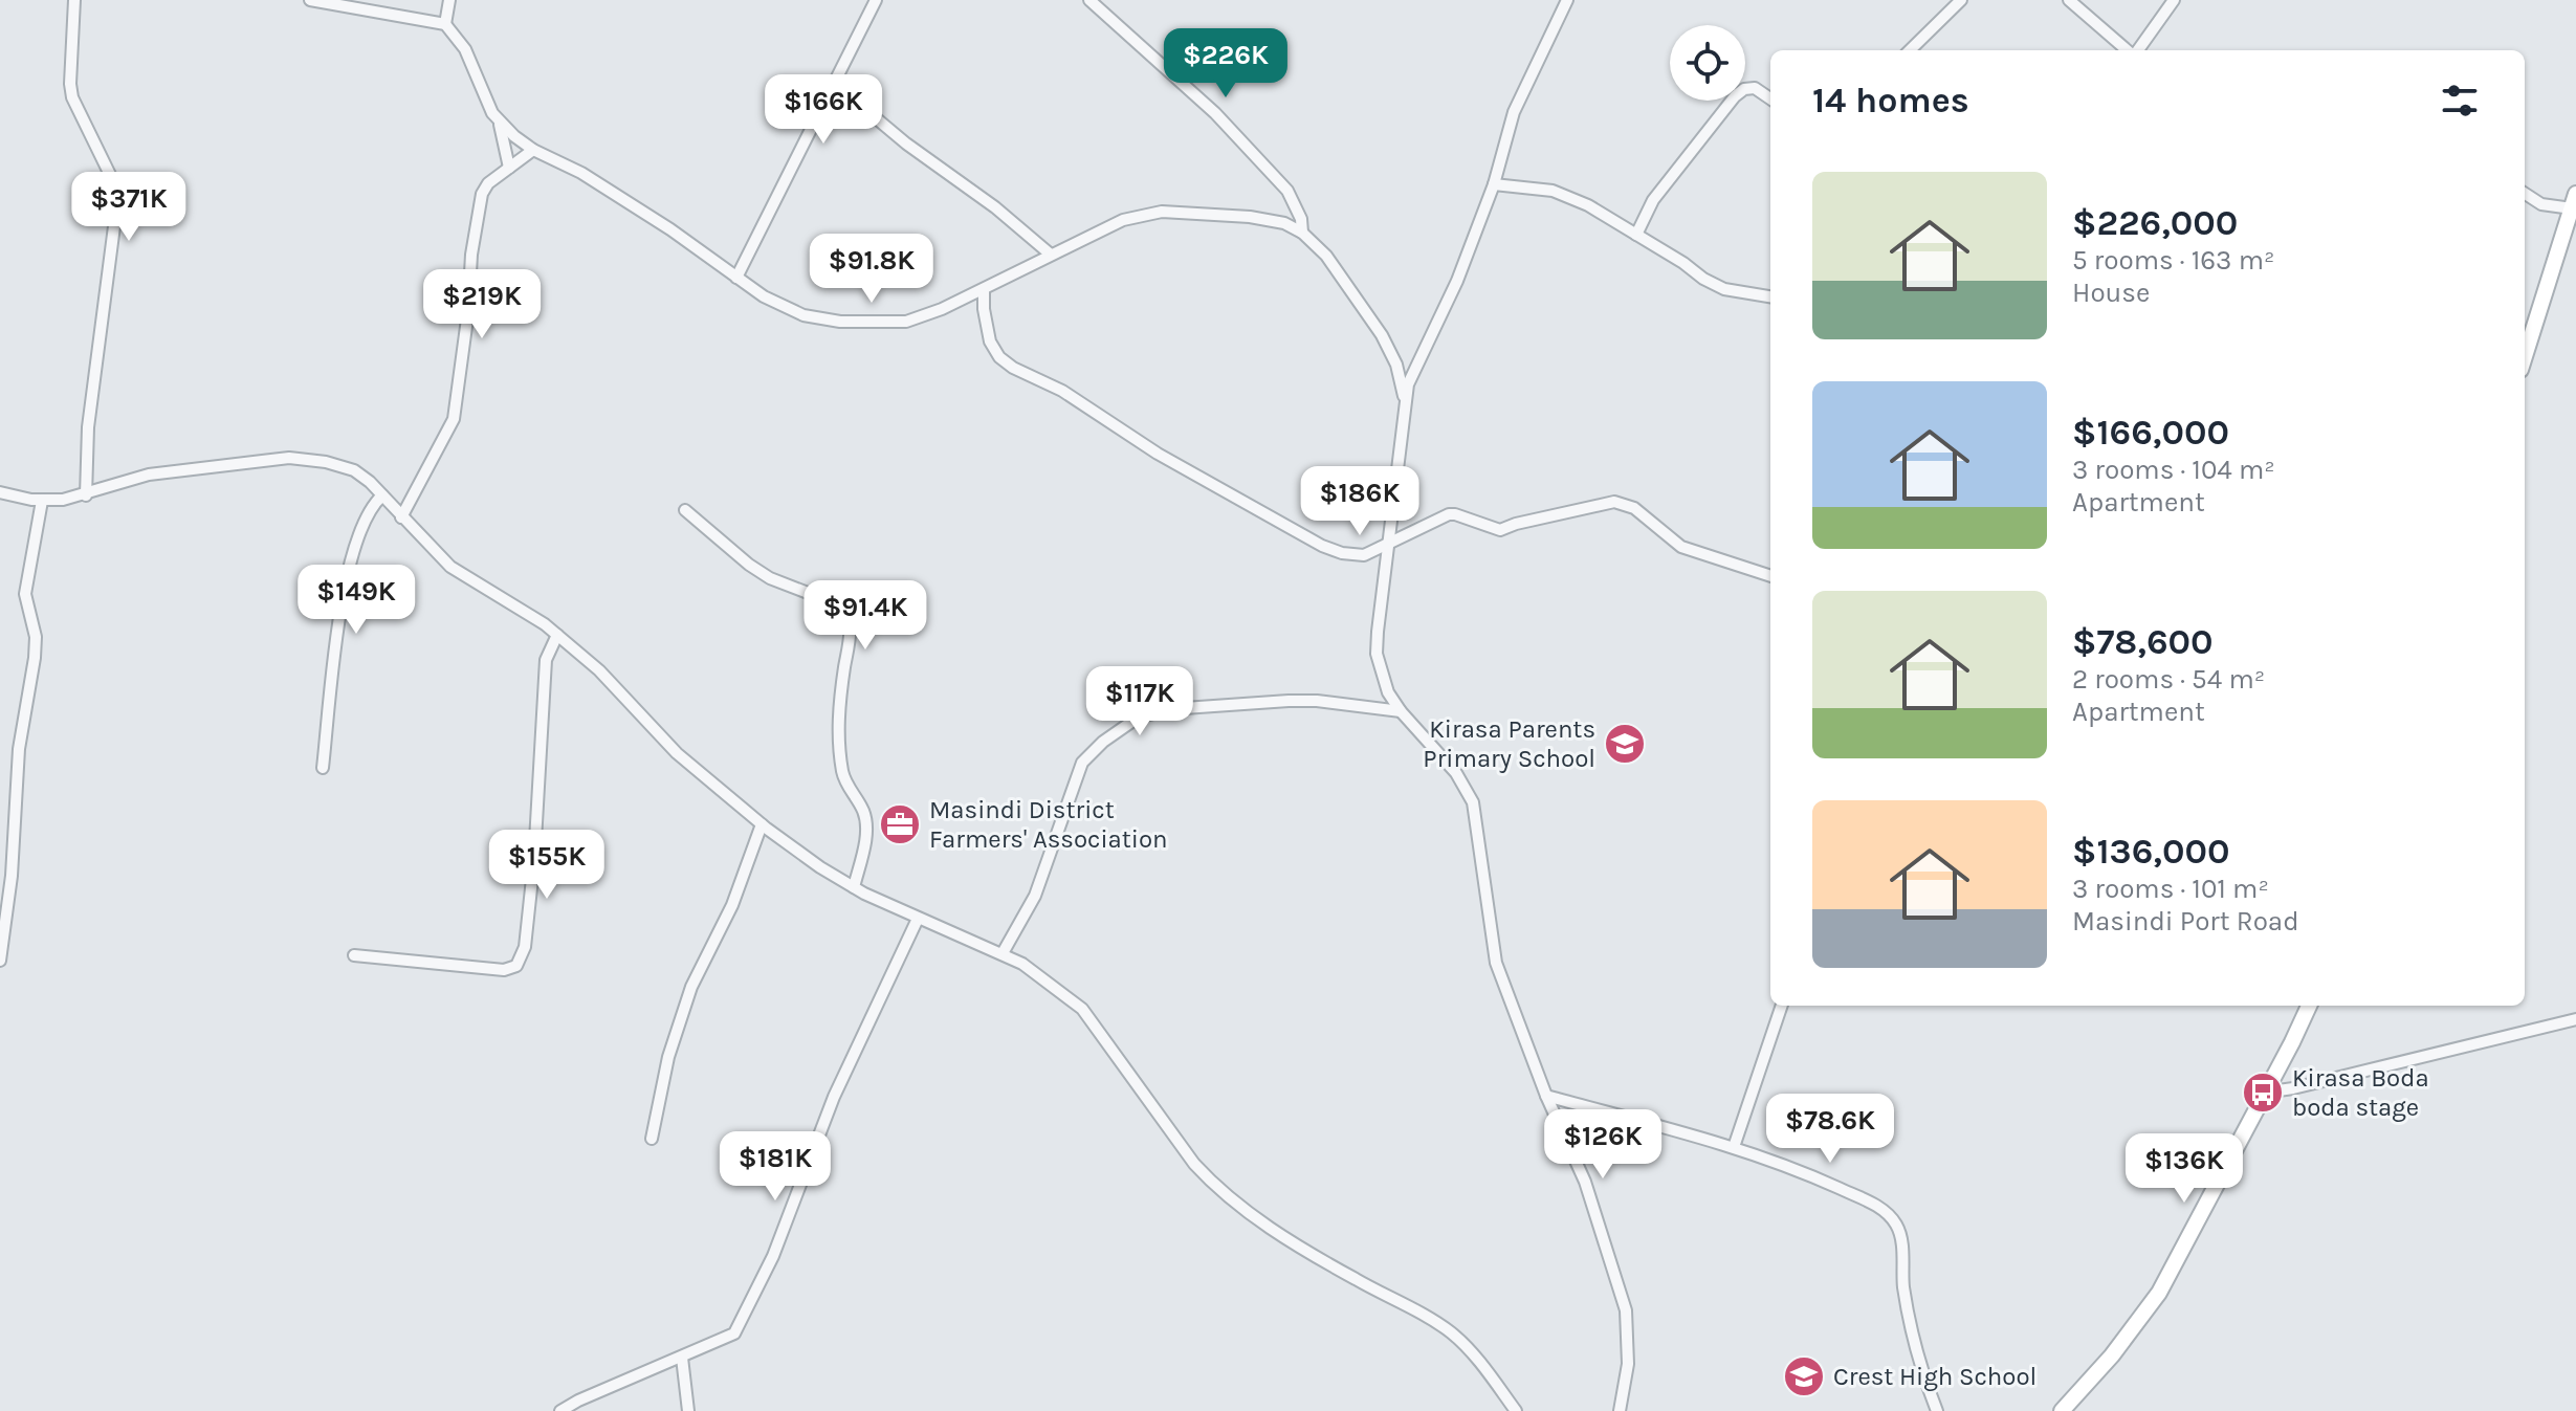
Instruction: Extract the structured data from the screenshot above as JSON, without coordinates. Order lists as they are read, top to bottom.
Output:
{
  "places": {
    "school or university": ["Kirasa Parents Primary School", "Crest High School"],
    "office": ["Masindi District Farmers' Association"],
    "bus stop": ["Kirasa Boda boda stage"]
  },
  "page": {
    "price": [
      "$226K",
      "$166K",
      "$371K",
      "$91.8K",
      "$219K",
      "$186K",
      "$149K",
      "$91.4K",
      "$117K",
      "$155K",
      "$78.6K",
      "$126K",
      "$181K",
      "$136K"
    ],
    "heading": "14 homes",
    "list": [
      {
        "name": "$226,000",
        "note": "5 rooms · 163 m² · House"
      },
      {
        "name": "$166,000",
        "note": "3 rooms · 104 m² · Apartment"
      },
      {
        "name": "$78,600",
        "note": "2 rooms · 54 m² · Apartment"
      },
      {
        "name": "$136,000",
        "note": "3 rooms · 101 m² · Masindi Port Road"
      }
    ]
  }
}
